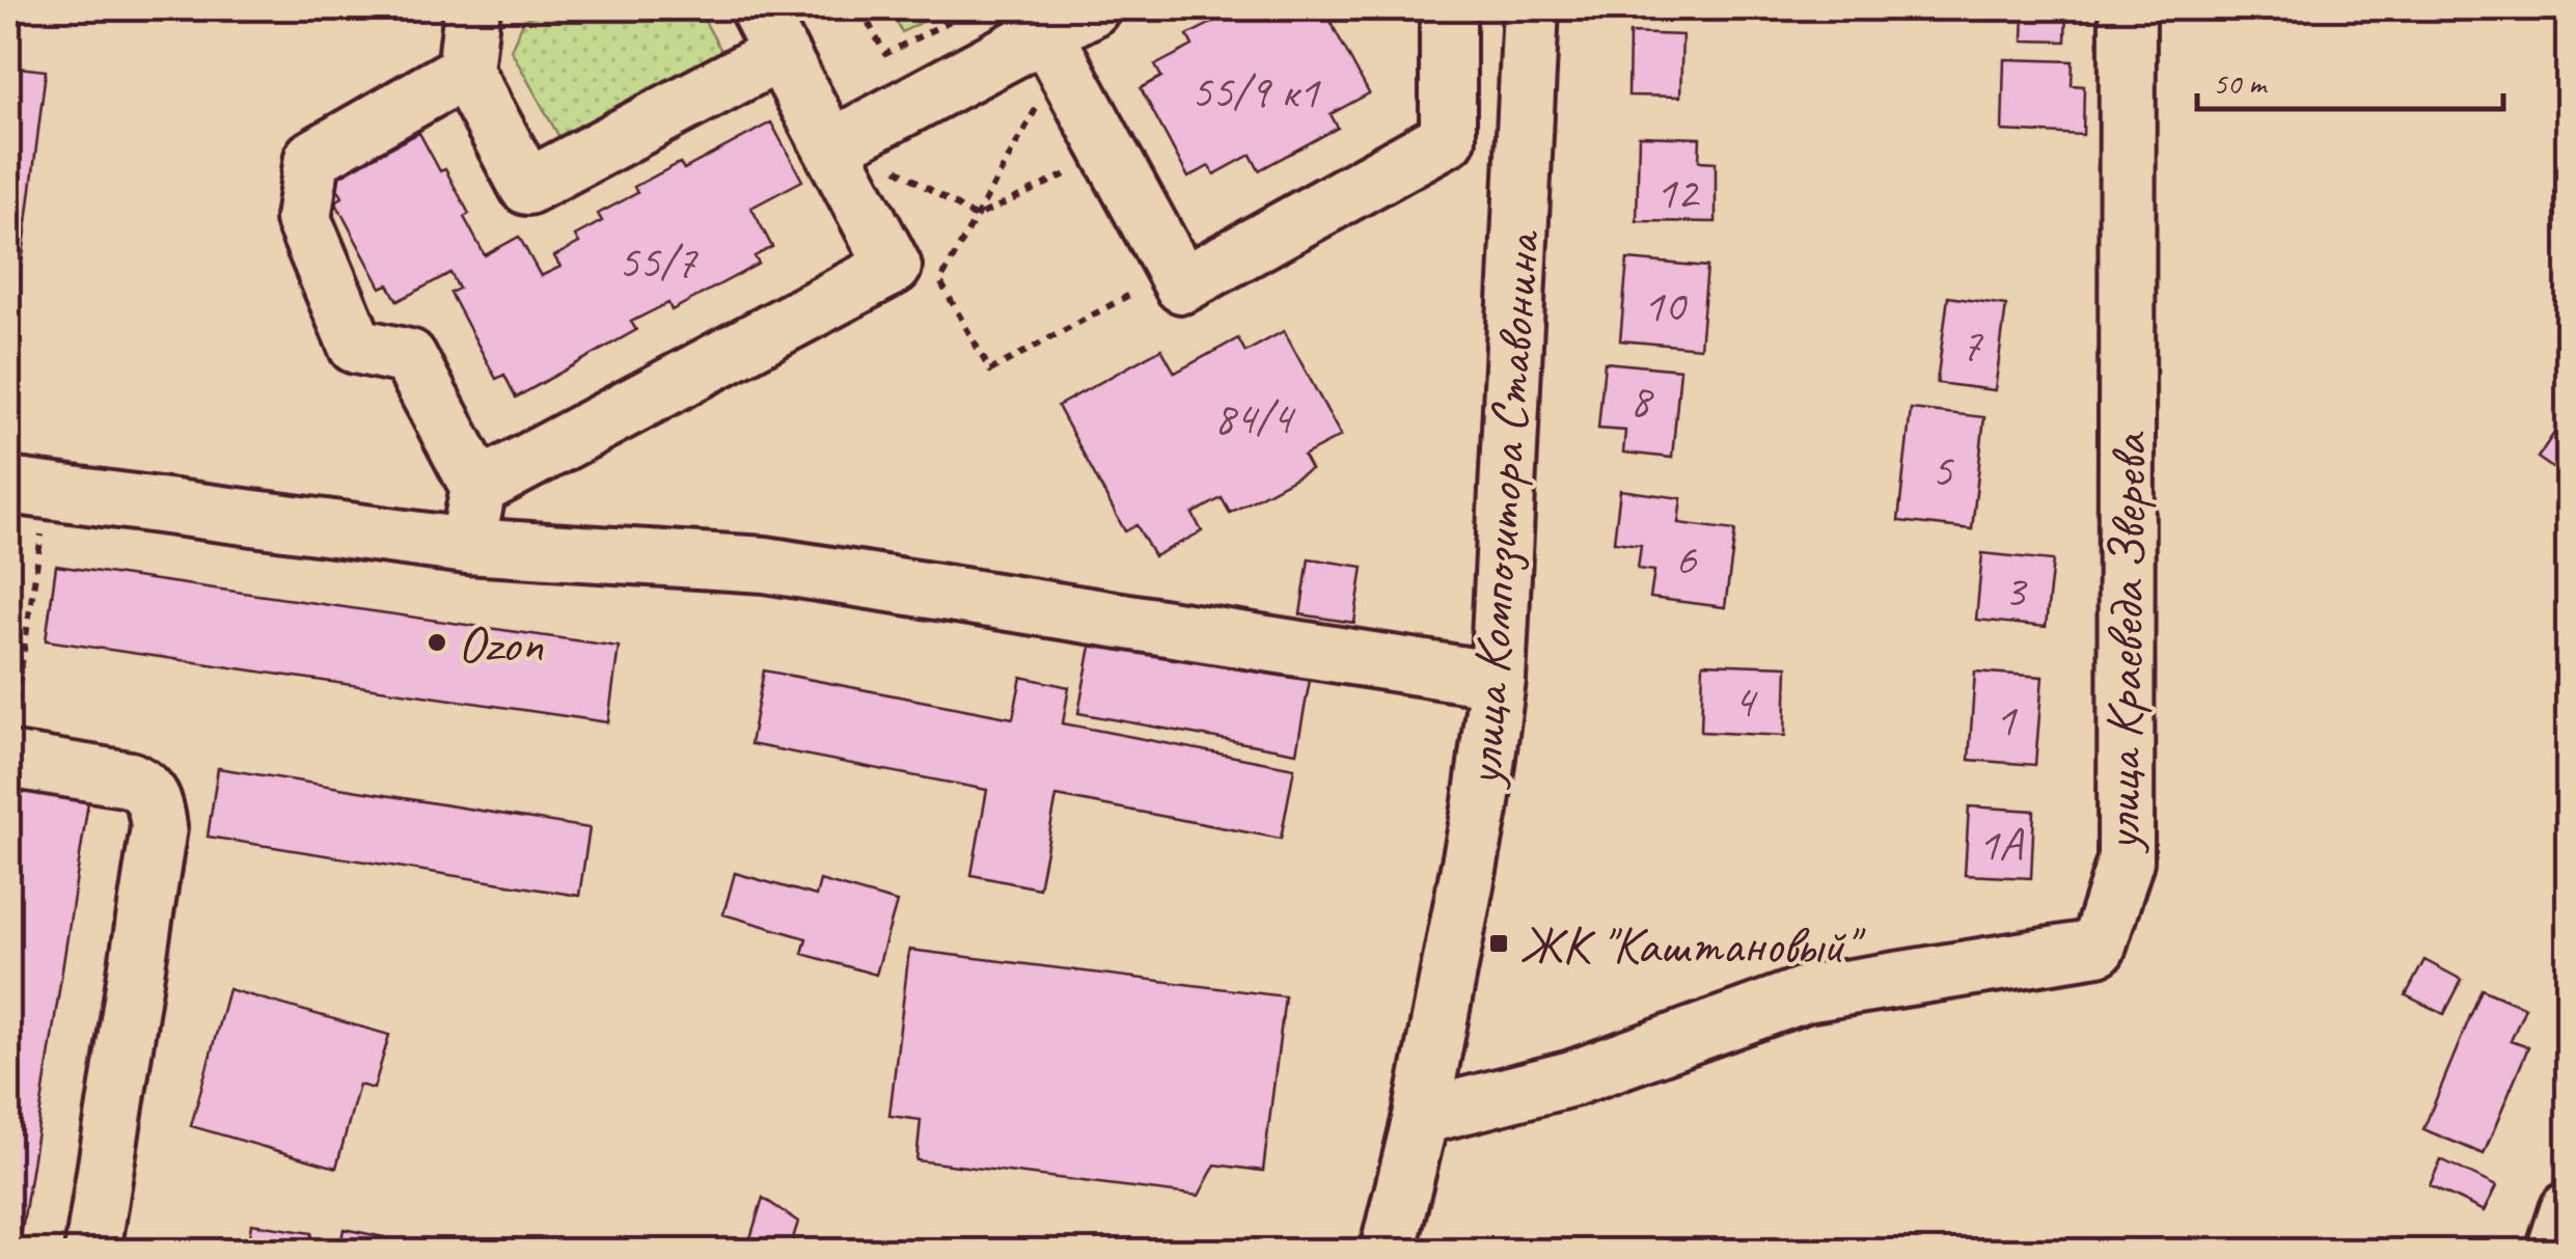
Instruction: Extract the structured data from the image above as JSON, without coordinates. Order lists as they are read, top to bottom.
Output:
{
  "streets": {
    "street": ["улица Композитора Ставонина", "улица Краеведа Зверева"]
  },
  "crossings": [
    ["улица Композитора Ставонина", "улица Краеведа Зверева"]
  ],
  "places": {
    "other": ["Ozon"],
    "transit": ["ЖК \"Каштановый\""]
  },
  "house_numbers": [
    "55/9 к1",
    "12",
    "55/7",
    "10",
    "7",
    "8",
    "84/4",
    "5",
    "6",
    "3",
    "4",
    "1",
    "1А"
  ],
  "scale_bar": "50 m"
}
